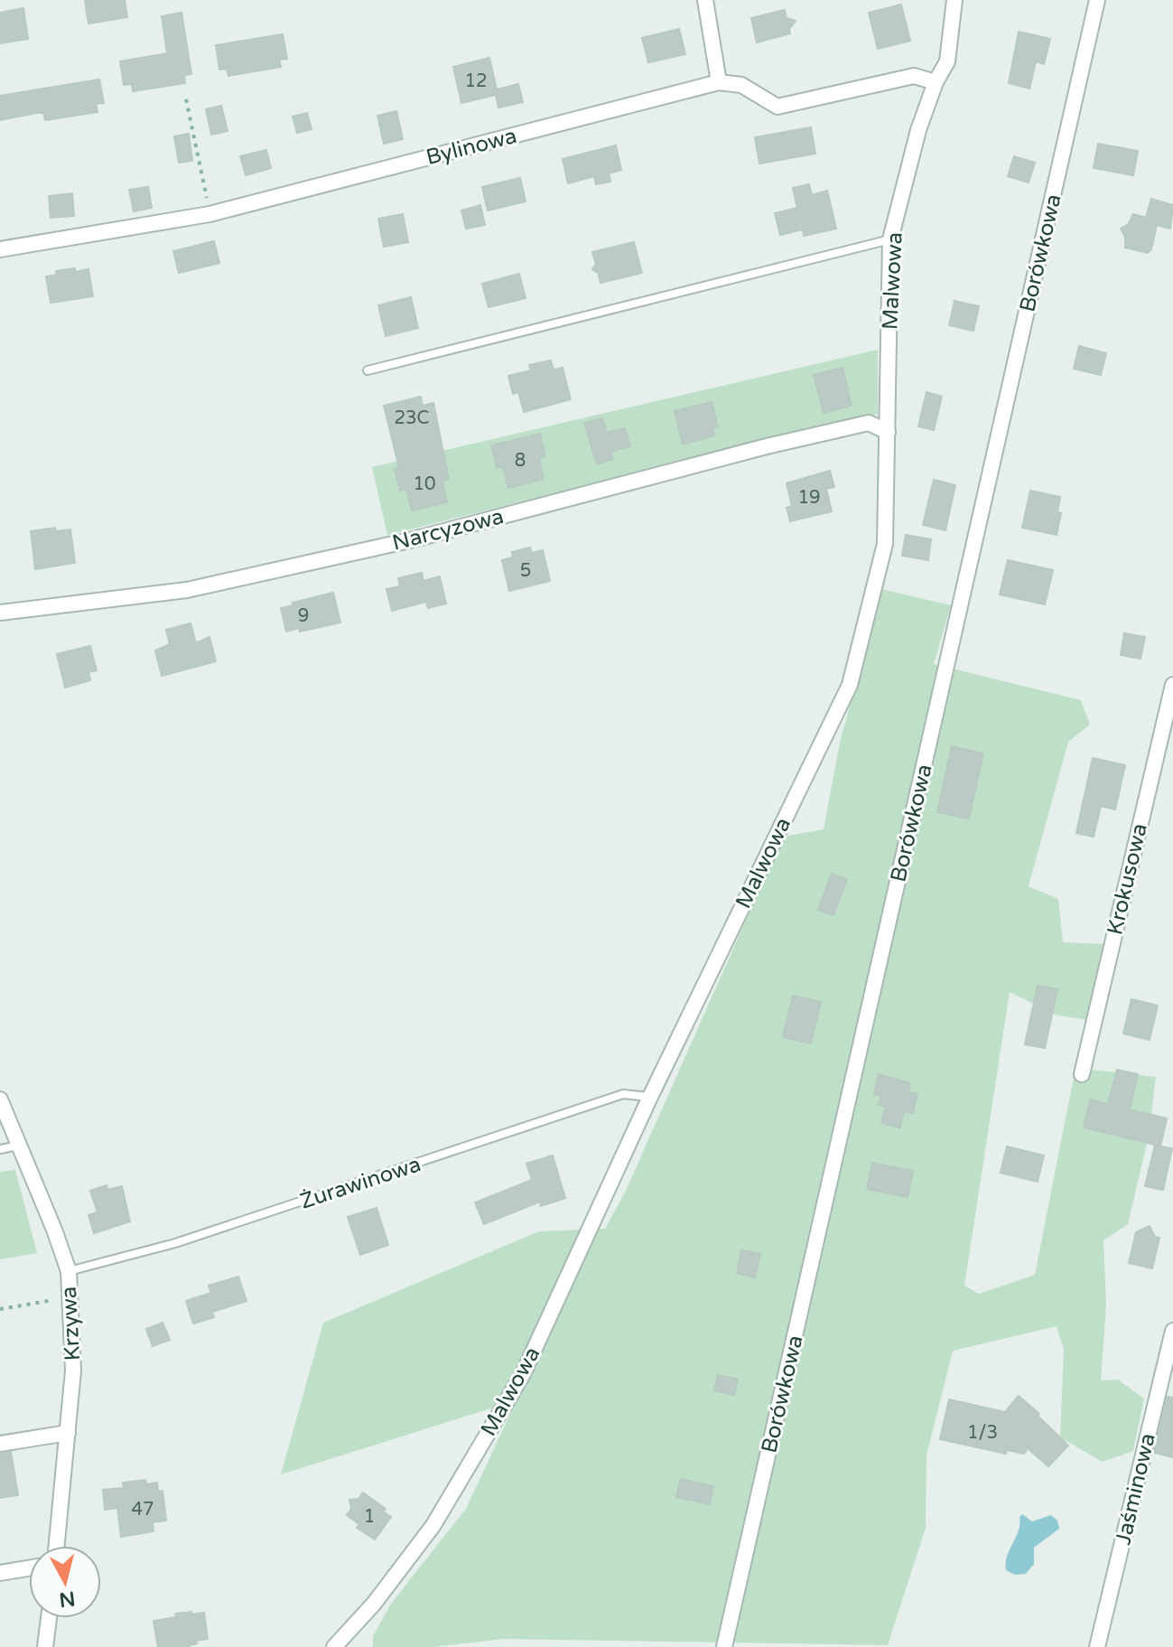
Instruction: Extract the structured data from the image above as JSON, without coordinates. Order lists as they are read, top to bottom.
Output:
{
  "streets": {
    "street": [
      "Bylinowa",
      "Borówkowa",
      "Malwowa",
      "Narcyzowa",
      "Krokusowa",
      "Krzywa",
      "Jaśminowa"
    ],
    "lane": ["Żurawinowa"]
  },
  "crossings": [
    ["Malwowa", "Narcyzowa"],
    ["Malwowa", "Żurawinowa"],
    ["Żurawinowa", "Krzywa"]
  ],
  "house_numbers": [
    "12",
    "23C",
    "8",
    "10",
    "19",
    "5",
    "9",
    "1/3",
    "47",
    "1"
  ],
  "north": "bottom"
}
